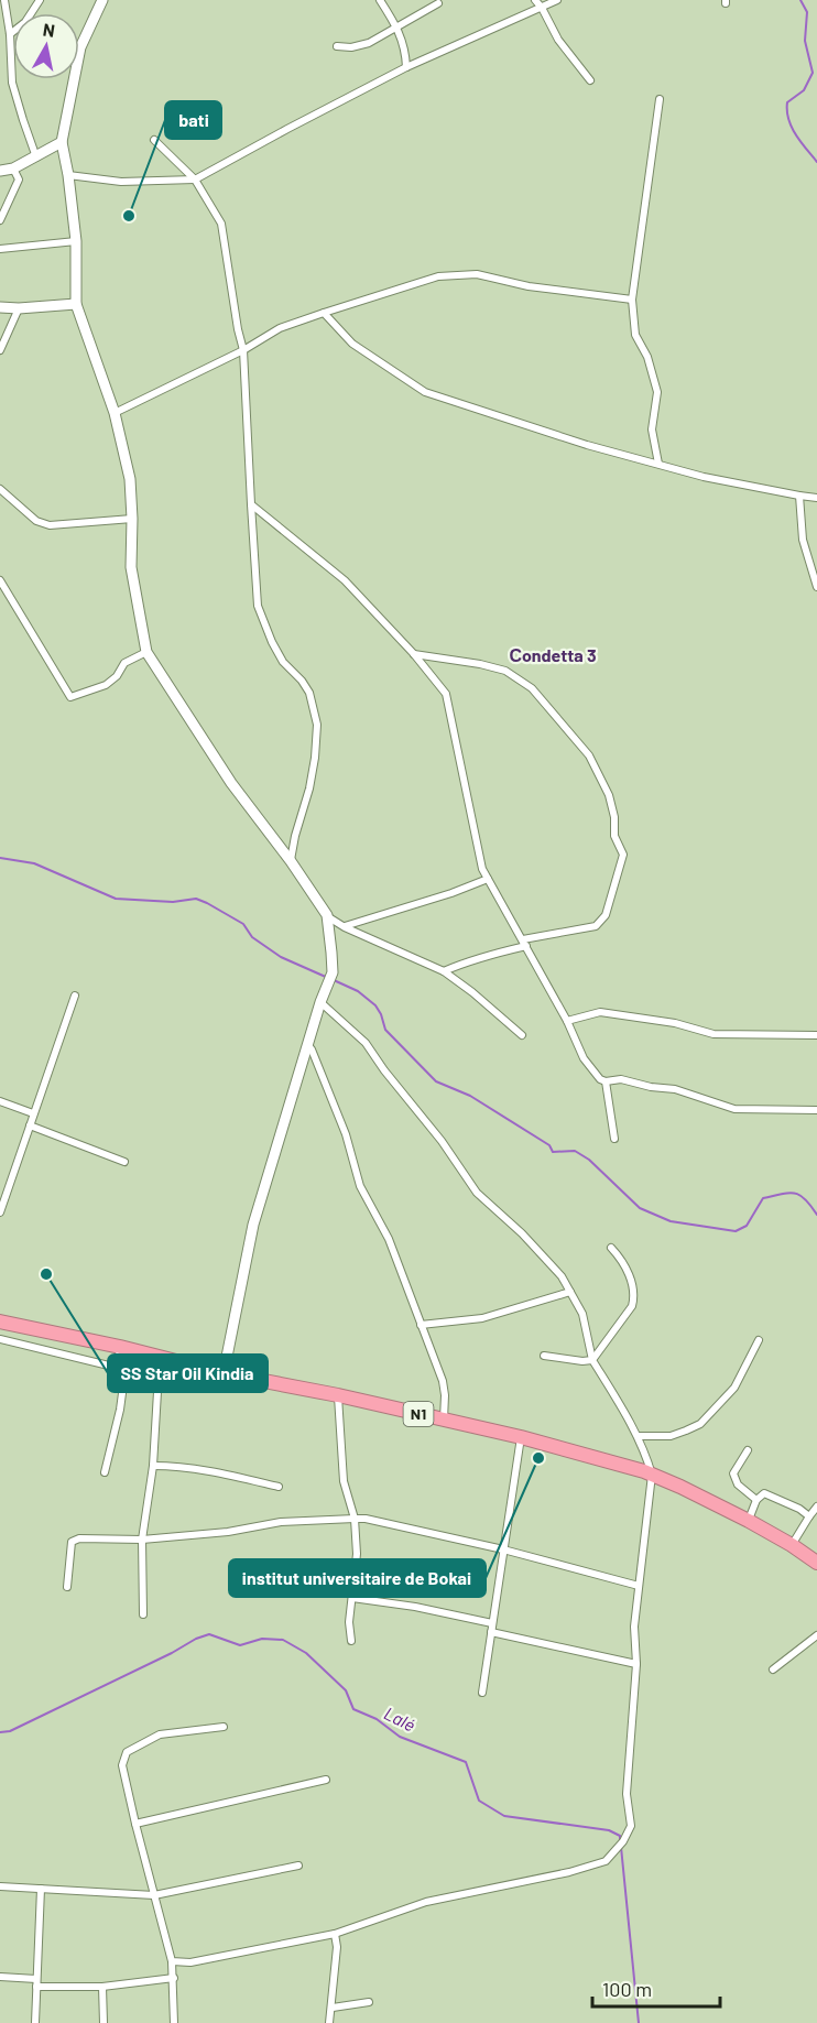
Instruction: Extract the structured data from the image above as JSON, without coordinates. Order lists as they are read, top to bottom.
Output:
{
  "streets": {
    "highway": ["N1"]
  },
  "districts": ["Сondetta 3"],
  "water": ["Lalé"],
  "places": ["bati", "SS Star Oil Kindia", "institut universitaire de Bokai"],
  "scale_bar": "100 m",
  "north": "top"
}
